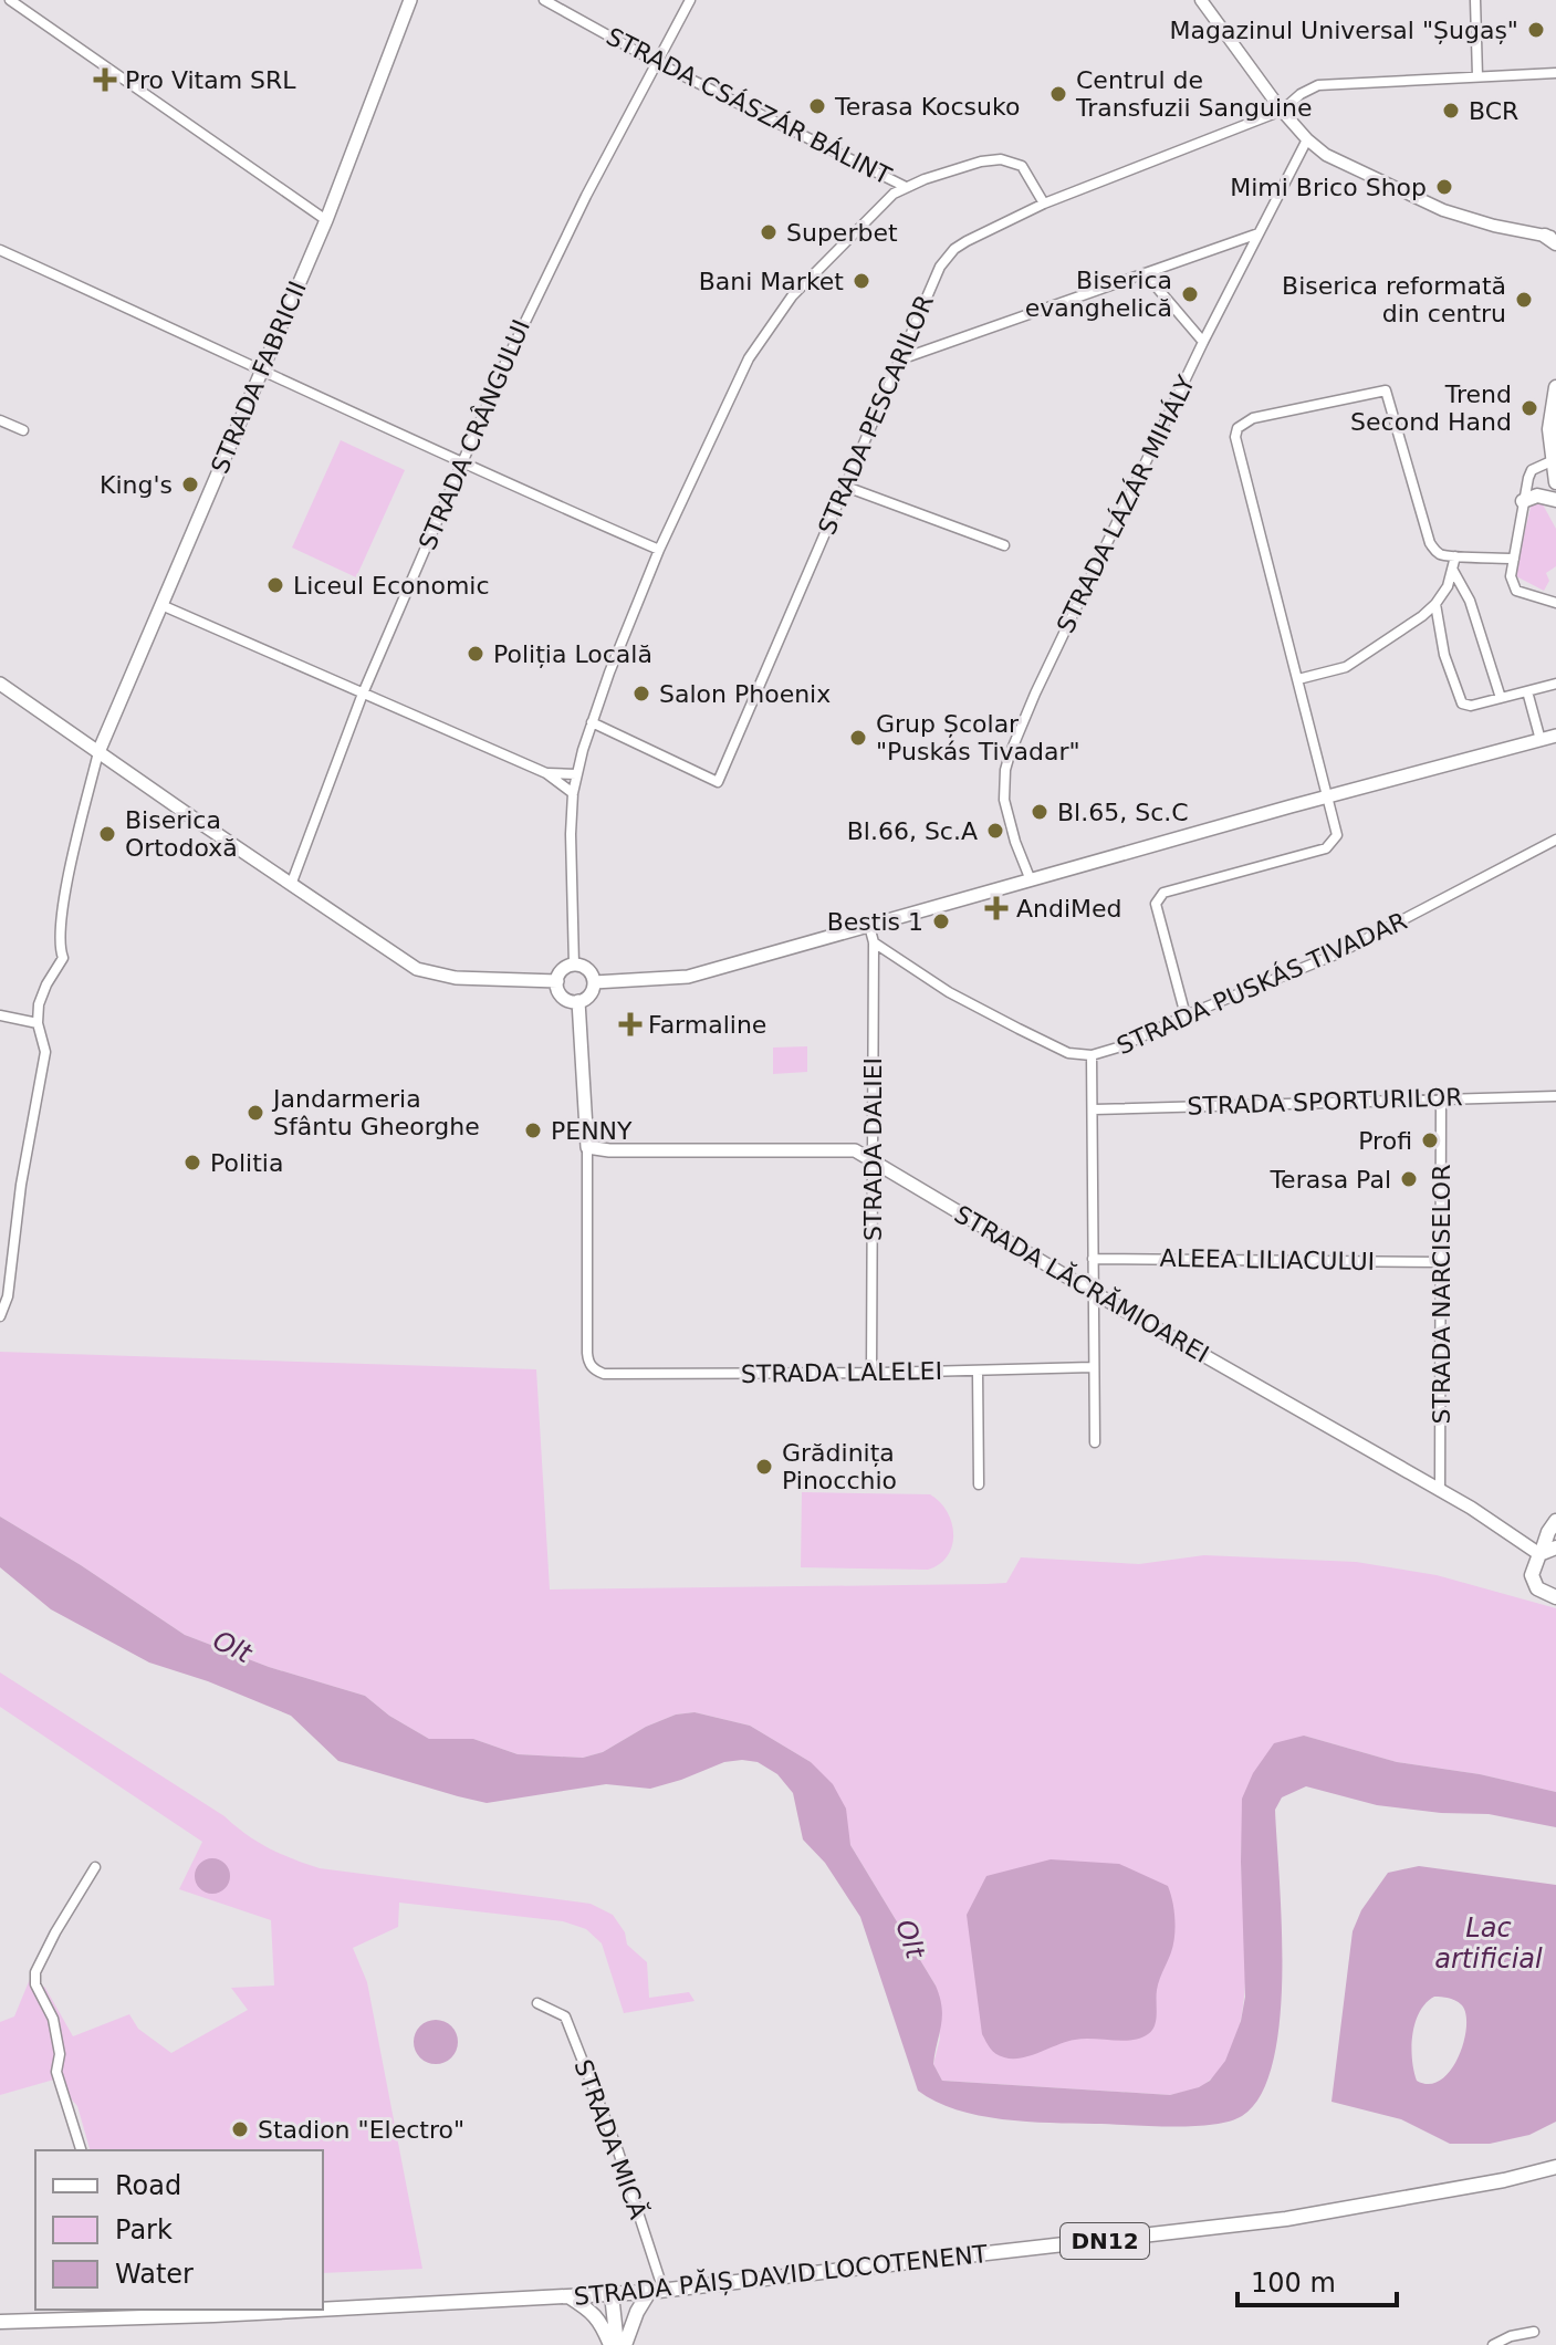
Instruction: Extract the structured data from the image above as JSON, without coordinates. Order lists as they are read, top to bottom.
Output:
{
  "streets": {
    "main road": [
      "STRADA FABRICII",
      "STRADA LĂCRĂMIOAREI",
      "DN12",
      "STRADA PĂIȘ DAVID LOCOTENENT"
    ],
    "street": [
      "STRADA CSÁSZÁR BÁLINT",
      "STRADA PESCARILOR",
      "STRADA CRÂNGULUI",
      "STRADA LÁZÁR MIHÁLY",
      "STRADA PUSKÁS TIVADAR",
      "STRADA SPORTURILOR",
      "STRADA DALIEI",
      "ALEEA LILIACULUI",
      "STRADA NARCISELOR",
      "STRADA LALELEI",
      "STRADA MICĂ"
    ]
  },
  "crossings": [
    ["STRADA CSÁSZÁR BÁLINT", "STRADA CRÂNGULUI"],
    ["STRADA PUSKÁS TIVADAR", "STRADA DALIEI"],
    ["STRADA SPORTURILOR", "STRADA NARCISELOR"],
    ["STRADA DALIEI", "STRADA LĂCRĂMIOAREI"],
    ["STRADA DALIEI", "STRADA LALELEI"],
    ["ALEEA LILIACULUI", "STRADA NARCISELOR"],
    ["STRADA LĂCRĂMIOAREI", "STRADA NARCISELOR"],
    ["STRADA LĂCRĂMIOAREI", "STRADA LALELEI"],
    ["STRADA MICĂ", "STRADA PĂIȘ DAVID LOCOTENENT"]
  ],
  "water": ["Olt", "Lac artificial"],
  "places": {
    "other": [
      "Magazinul Universal \"Șugaș\"",
      "Centrul de Transfuzii Sanguine",
      "Terasa Kocsuko",
      "BCR",
      "Mimi Brico Shop",
      "Superbet",
      "Bani Market",
      "Biserica evanghelică",
      "Biserica reformată din centru",
      "Trend Second Hand",
      "King's",
      "Liceul Economic",
      "Poliția Locală",
      "Salon Phoenix",
      "Grup Școlar \"Puskás Tivadar\"",
      "Bl.65, Sc.C",
      "Bl.66, Sc.A",
      "Biserica Ortodoxă",
      "Bestis 1",
      "Jandarmeria Sfântu Gheorghe",
      "PENNY",
      "Profi",
      "Politia",
      "Terasa Pal",
      "Grădinița Pinocchio",
      "Stadion \"Electro\""
    ],
    "health": ["Pro Vitam SRL", "AndiMed", "Farmaline"]
  },
  "legend": ["Road", "Park", "Water"],
  "scale_bar": "100 m"
}
